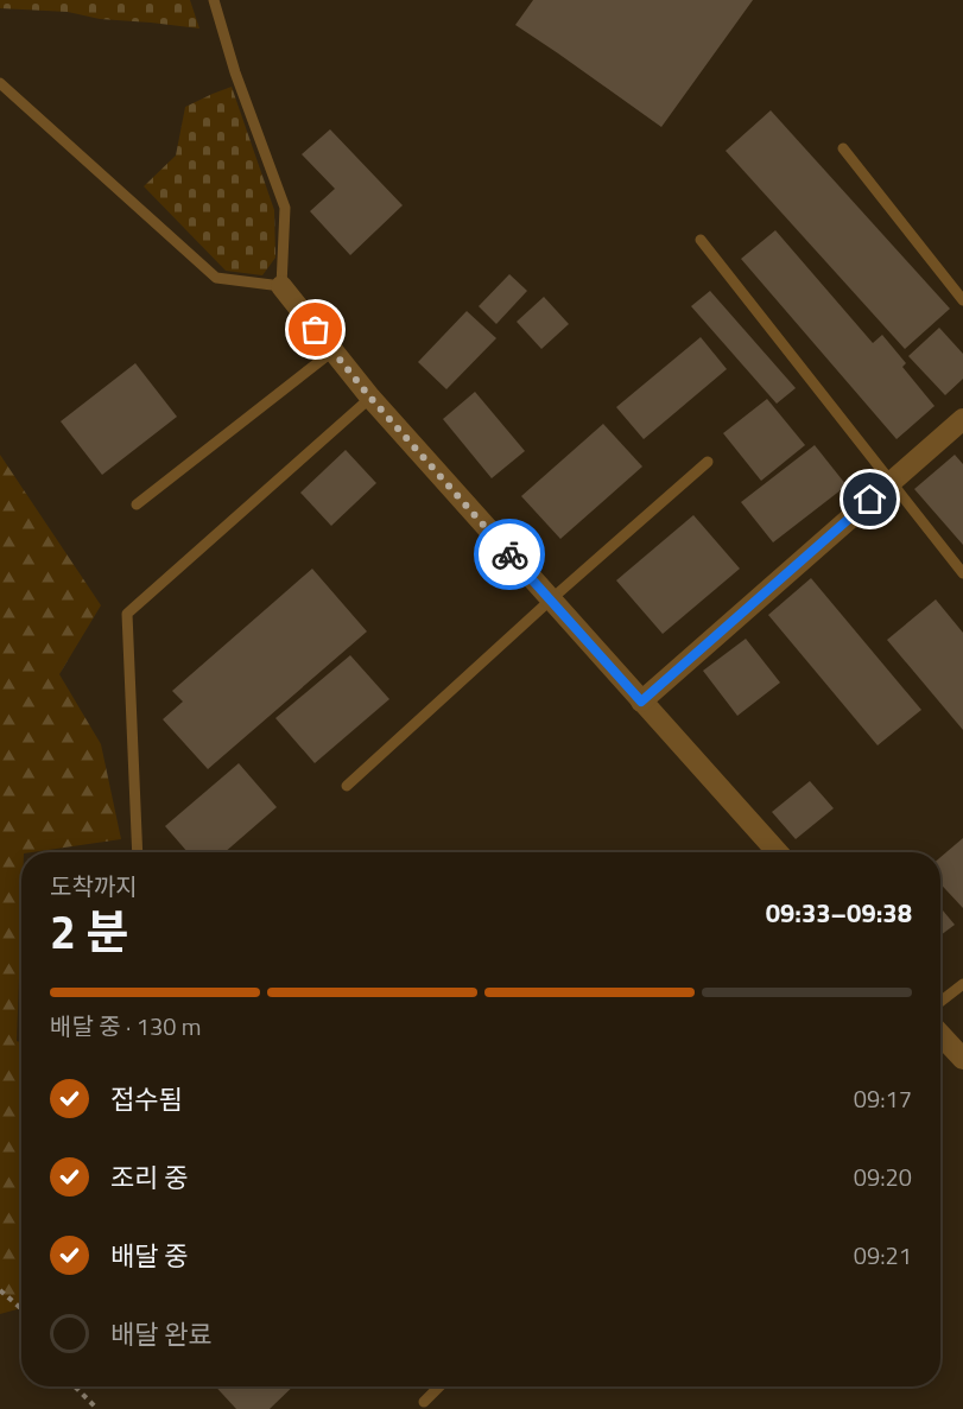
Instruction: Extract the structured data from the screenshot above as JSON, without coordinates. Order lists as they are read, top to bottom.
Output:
{
  "page": {
    "heading": ["2 분", "도착까지", "09:33–09:38"],
    "bar": "배달 중 · 130 m",
    "list": [
      ["접수됨", "09:17"],
      ["조리 중", "09:20"],
      ["배달 중", "09:21"],
      "배달 완료"
    ]
  }
}
